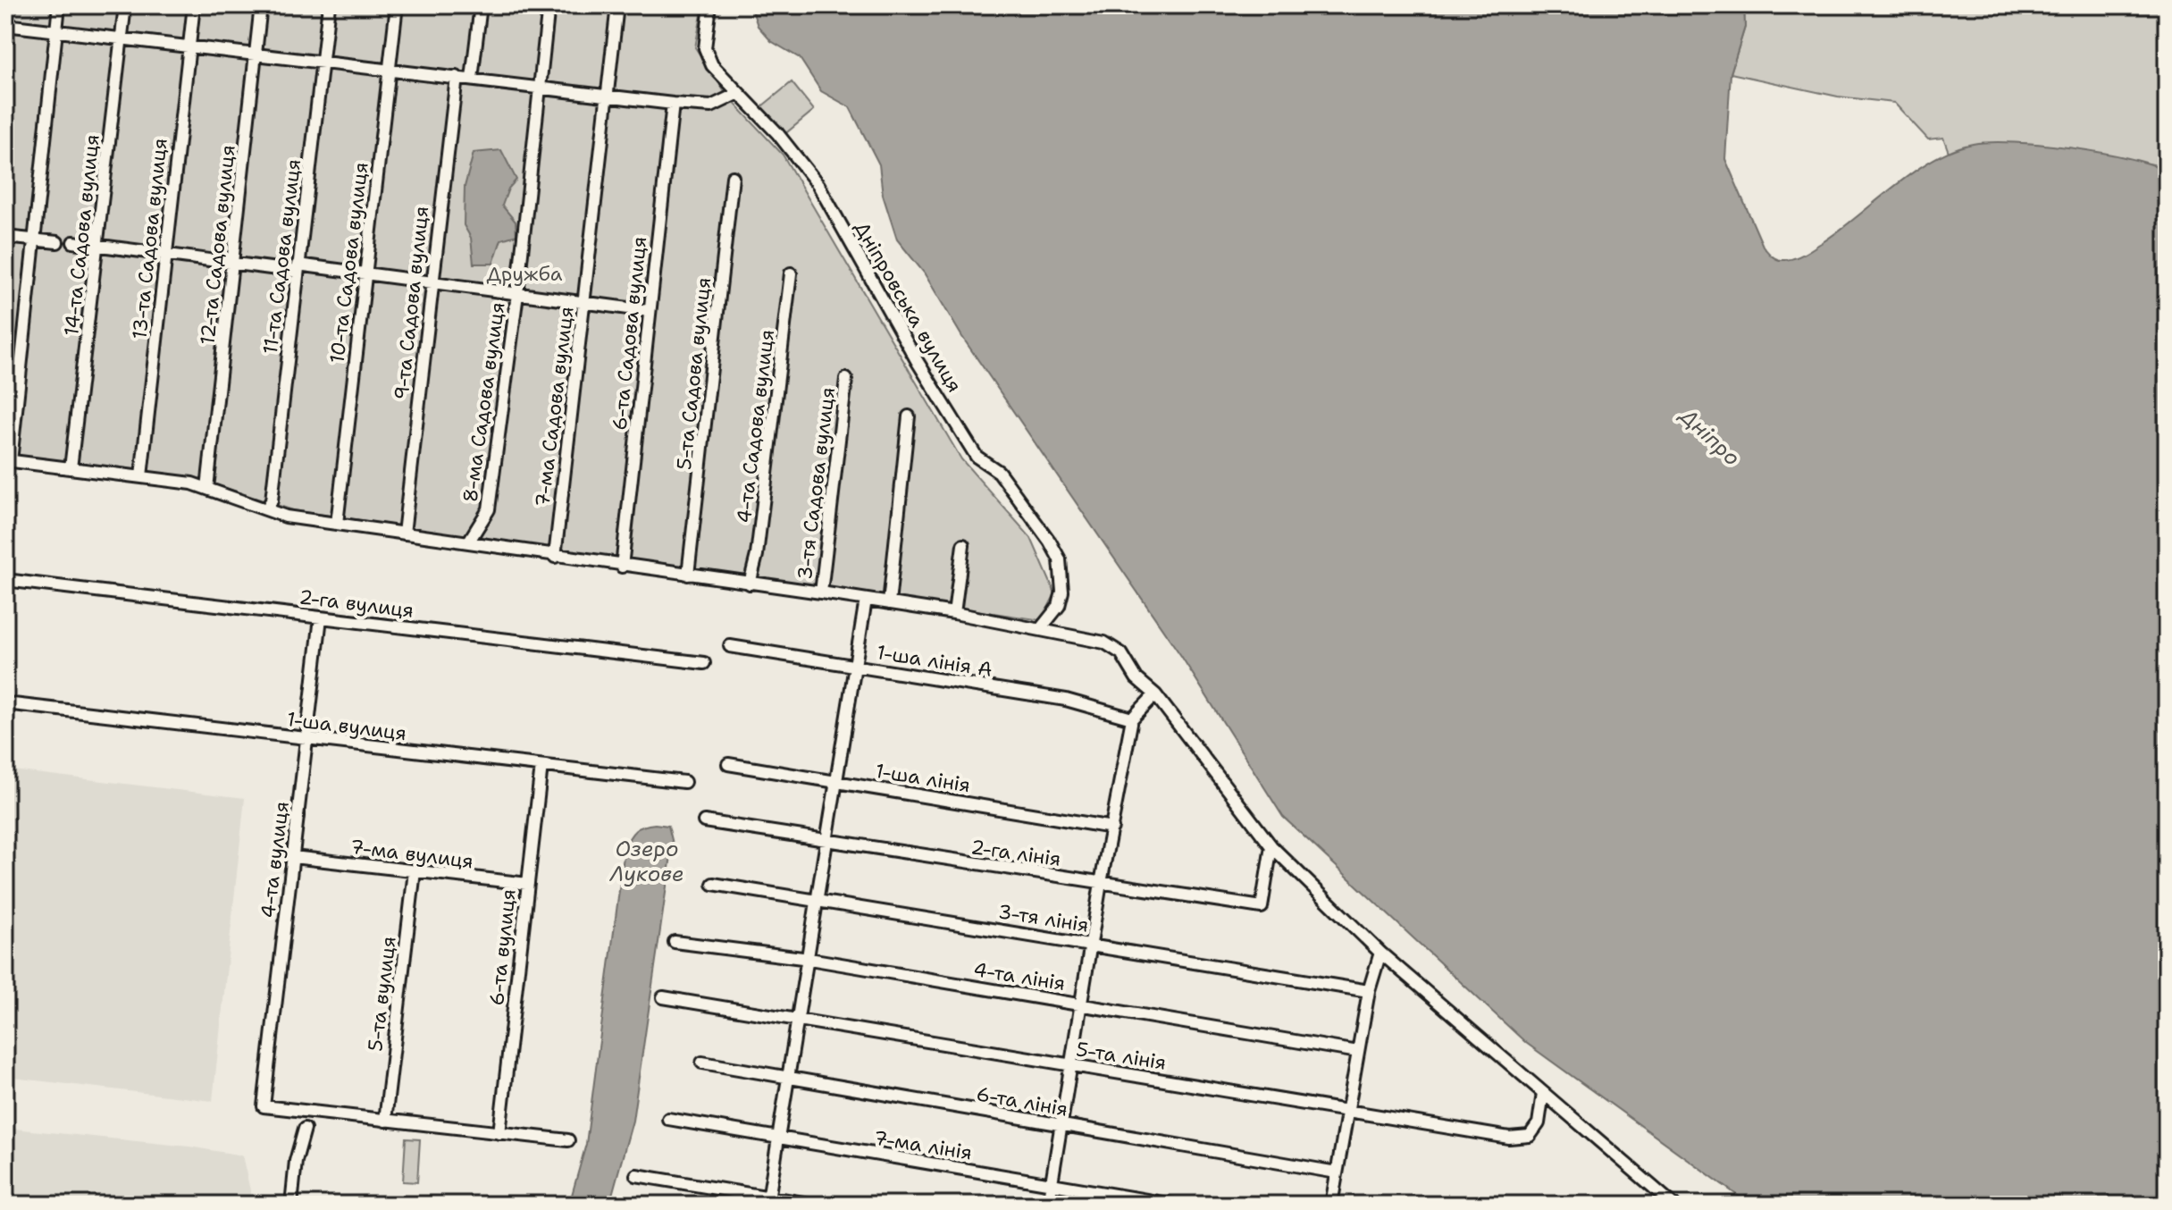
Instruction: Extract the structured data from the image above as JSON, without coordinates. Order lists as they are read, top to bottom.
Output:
{
  "streets": {
    "street": [
      "14-та Садова вулиця",
      "13-та Садова вулиця",
      "12-та Садова вулиця",
      "11-та Садова вулиця",
      "10-та Садова вулиця",
      "9-та Садова вулиця",
      "Дніпровська вулиця",
      "6-та Садова вулиця",
      "5-та Садова вулиця",
      "8-ма Садова вулиця",
      "7-ма Садова вулиця",
      "4-та Садова вулиця",
      "3-тя Садова вулиця",
      "2-га вулиця",
      "1-ша лінія А",
      "1-ша вулиця",
      "1-ша лінія",
      "2-га лінія",
      "7-ма вулиця",
      "4-та вулиця",
      "3-тя лінія",
      "6-та вулиця",
      "4-та лінія",
      "5-та вулиця",
      "5-та лінія",
      "6-та лінія",
      "7-ма лінія"
    ]
  },
  "crossings": [
    ["2-га вулиця", "4-та вулиця"],
    ["1-ша вулиця", "4-та вулиця"],
    ["1-ша вулиця", "6-та вулиця"],
    ["7-ма вулиця", "4-та вулиця"],
    ["7-ма вулиця", "6-та вулиця"],
    ["7-ма вулиця", "5-та вулиця"],
    ["4-та вулиця", "5-та вулиця"]
  ],
  "water": ["Дніпро", "Озеро Лукове"],
  "parks": ["Дружба"]
}
